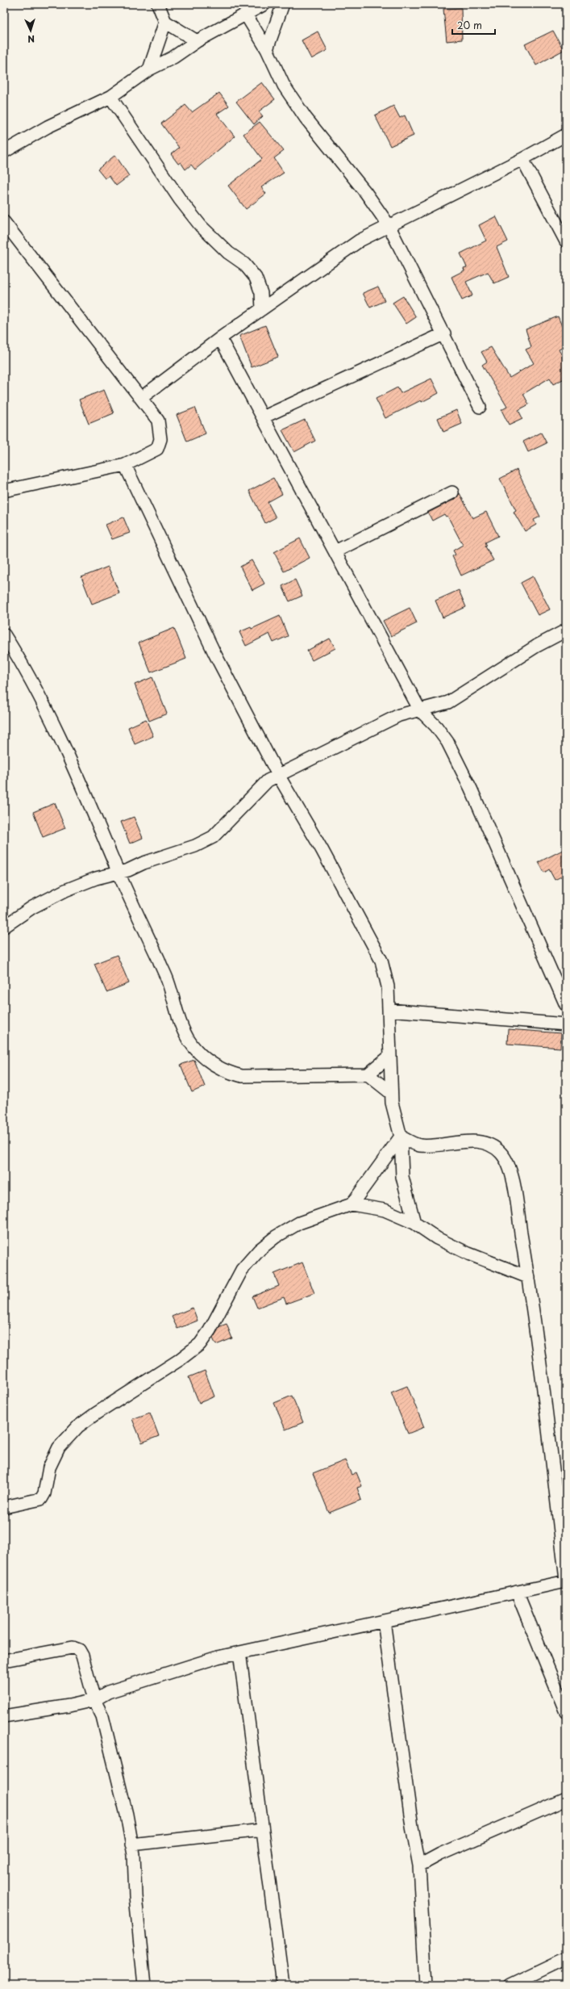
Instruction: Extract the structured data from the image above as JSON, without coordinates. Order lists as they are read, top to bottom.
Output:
{
  "scale_bar": "20 m",
  "north": "bottom"
}
